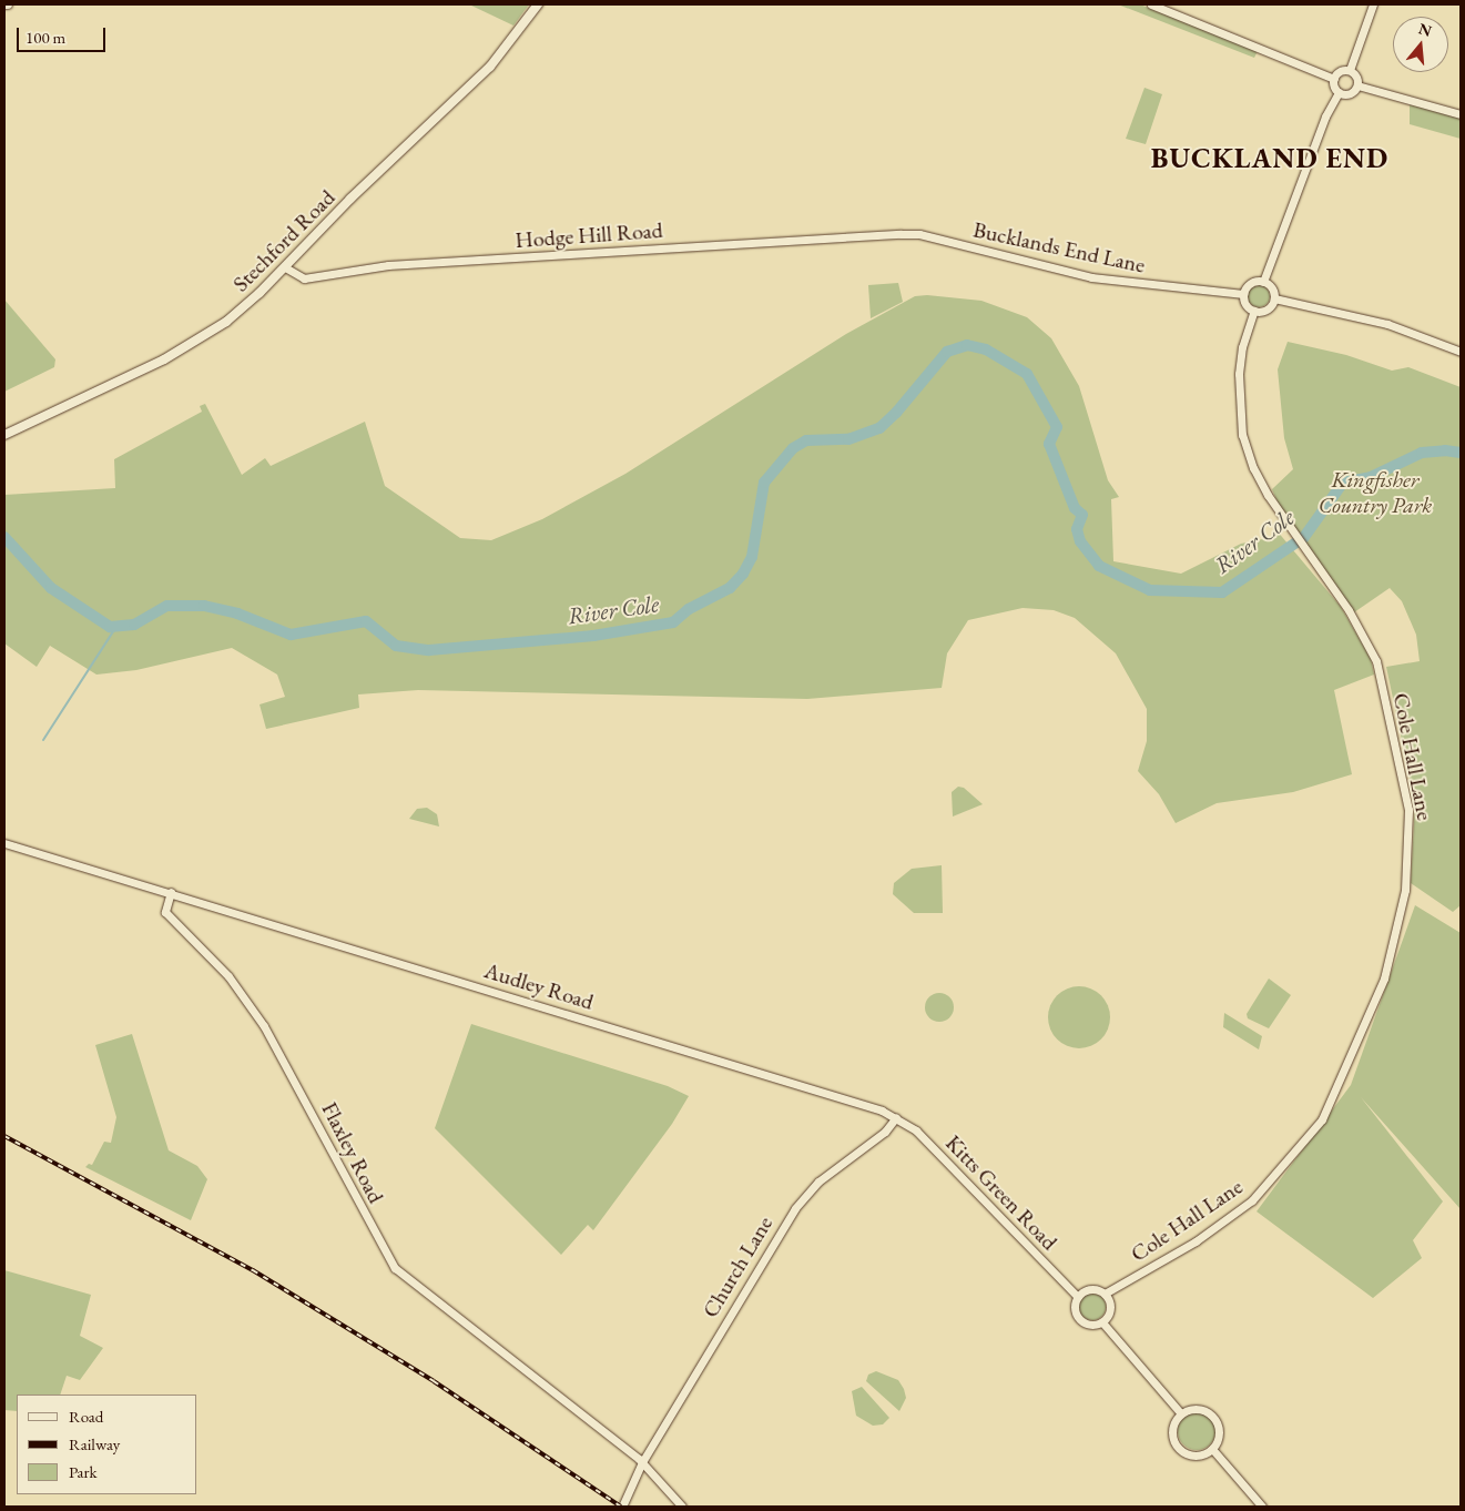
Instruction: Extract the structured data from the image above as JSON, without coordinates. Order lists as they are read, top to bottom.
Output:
{
  "streets": {
    "main road": ["Stechford Road"],
    "street": [
      "Hodge Hill Road",
      "Bucklands End Lane",
      "Cole Hall Lane",
      "Audley Road",
      "Flaxley Road",
      "Kitts Green Road",
      "Church Lane"
    ]
  },
  "crossings": [
    ["Hodge Hill Road", "Stechford Road"],
    ["Hodge Hill Road", "Bucklands End Lane"],
    ["Bucklands End Lane", "Cole Hall Lane"],
    ["Cole Hall Lane", "Kitts Green Road"],
    ["Audley Road", "Flaxley Road"],
    ["Audley Road", "Kitts Green Road"],
    ["Audley Road", "Church Lane"],
    ["Flaxley Road", "Church Lane"],
    ["Kitts Green Road", "Church Lane"]
  ],
  "districts": ["BUCKLAND END"],
  "water": ["River Cole"],
  "parks": ["Kingfisher Country Park"],
  "legend": ["Road", "Railway", "Park"],
  "scale_bar": "100 m",
  "north": "top"
}
